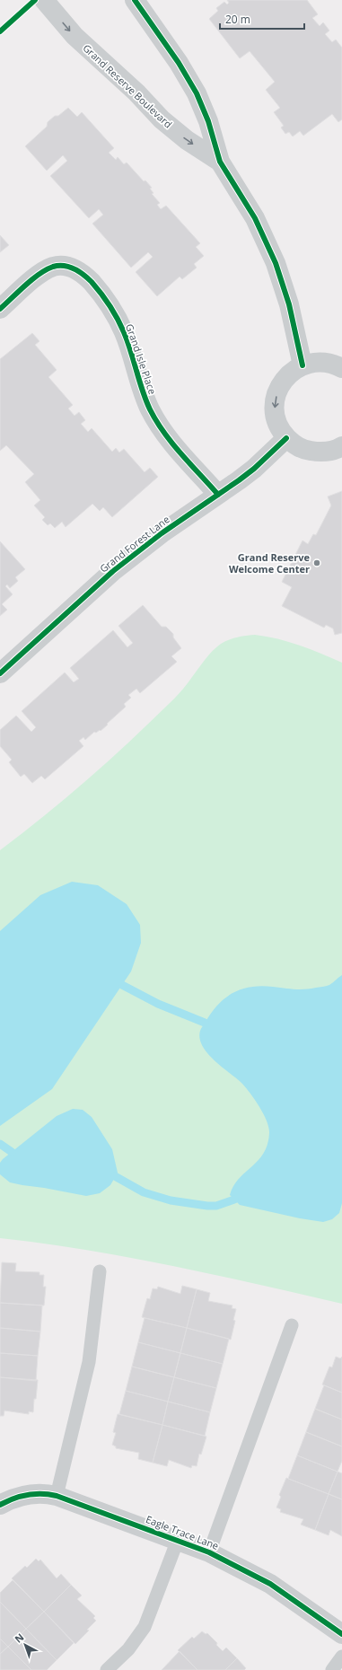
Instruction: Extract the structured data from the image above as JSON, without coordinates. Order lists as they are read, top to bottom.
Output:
{
  "streets": {
    "street": [
      "Grand Reserve Boulevard",
      "Grand Isle Place",
      "Grand Forest Lane",
      "Eagle Trace Lane"
    ]
  },
  "crossings": [
    ["Grand Isle Place", "Grand Forest Lane"]
  ],
  "places": ["Grand Reserve Welcome Center"],
  "scale_bar": "20 m",
  "north": "top left"
}
